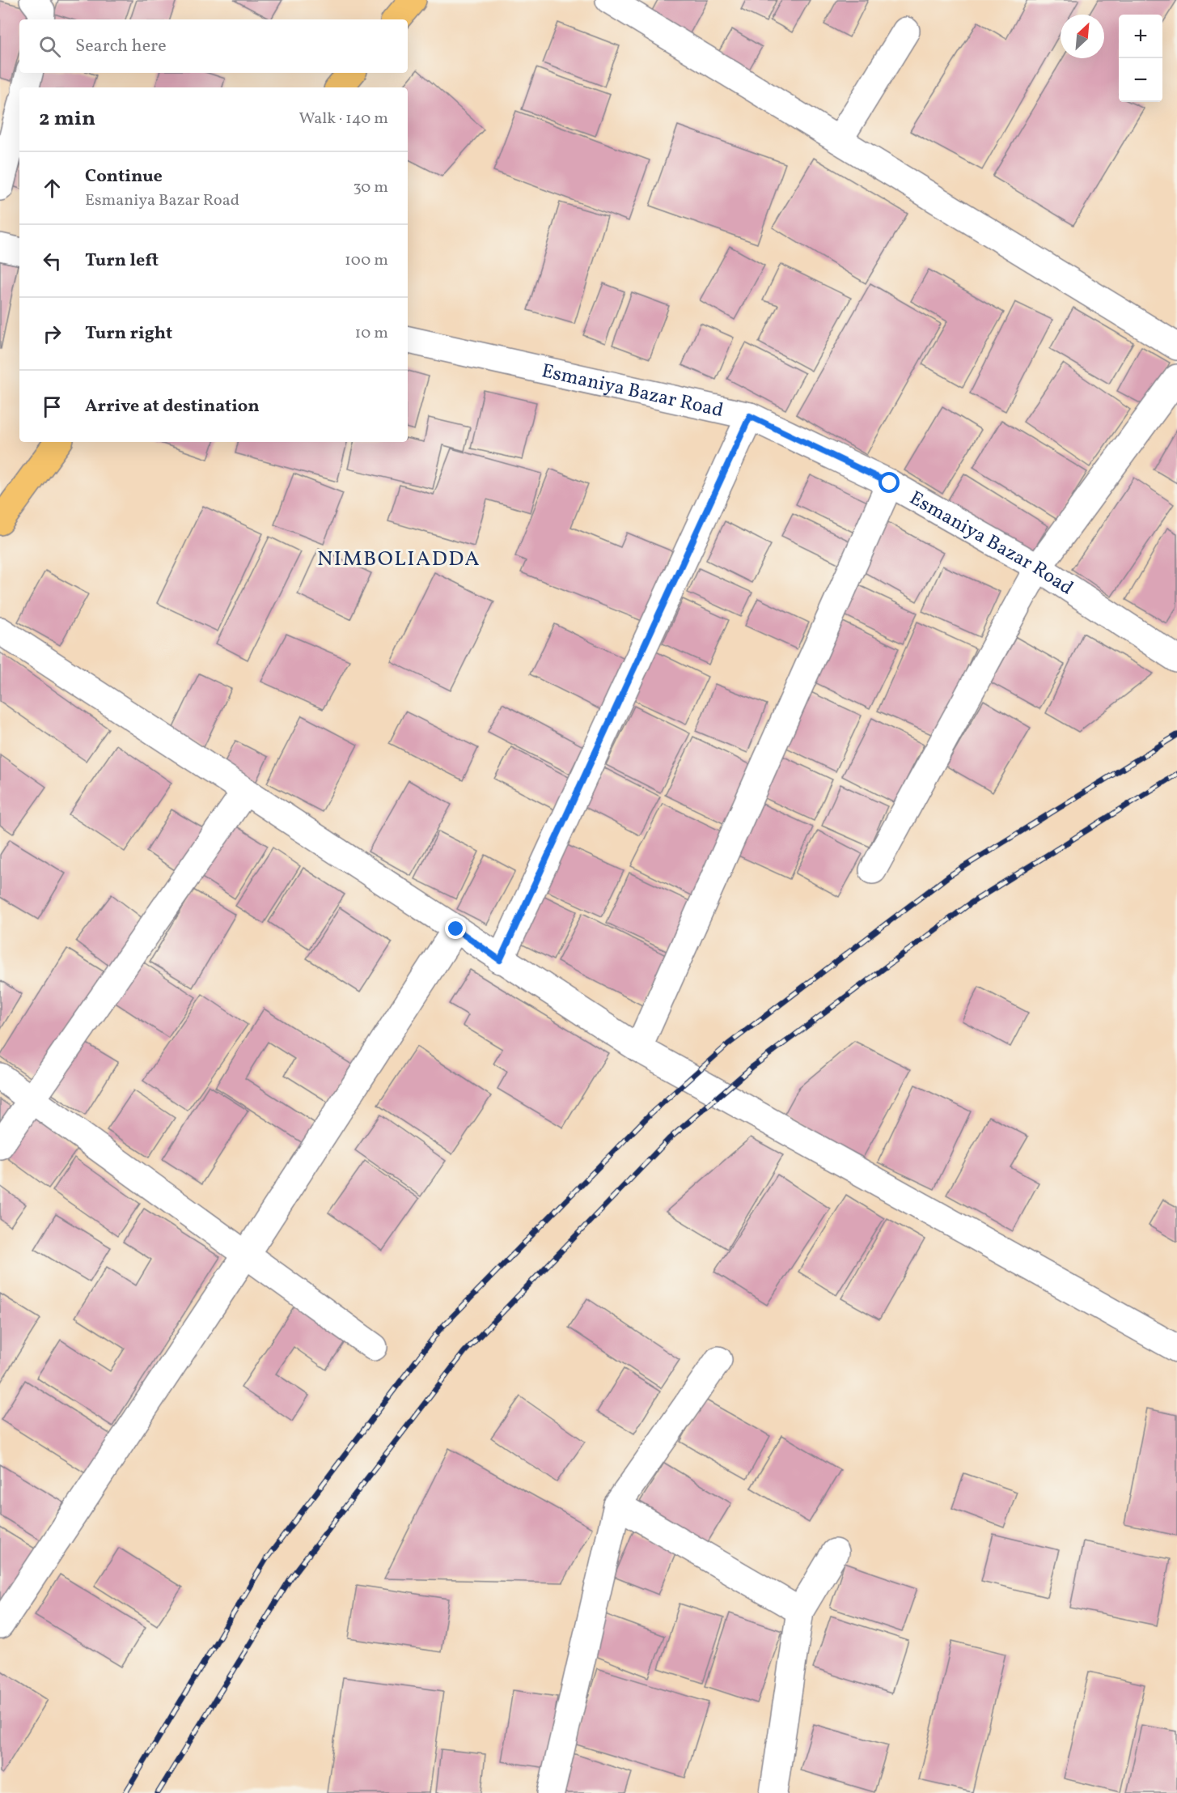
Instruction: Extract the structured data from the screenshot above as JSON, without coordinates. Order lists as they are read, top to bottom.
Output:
{
  "streets": {
    "street": ["Esmaniya Bazar Road"]
  },
  "districts": ["NIMBOLIADDA"],
  "north": "top right",
  "page": {
    "map_buttons": ["+", "−"],
    "search": "Search here",
    "heading": ["2 min", "Walk · 140 m"],
    "list": [
      ["Continue", "Esmaniya Bazar Road", "30 m"],
      ["Turn left", "100 m"],
      ["Turn right", "10 m"],
      "Arrive at destination"
    ]
  }
}
